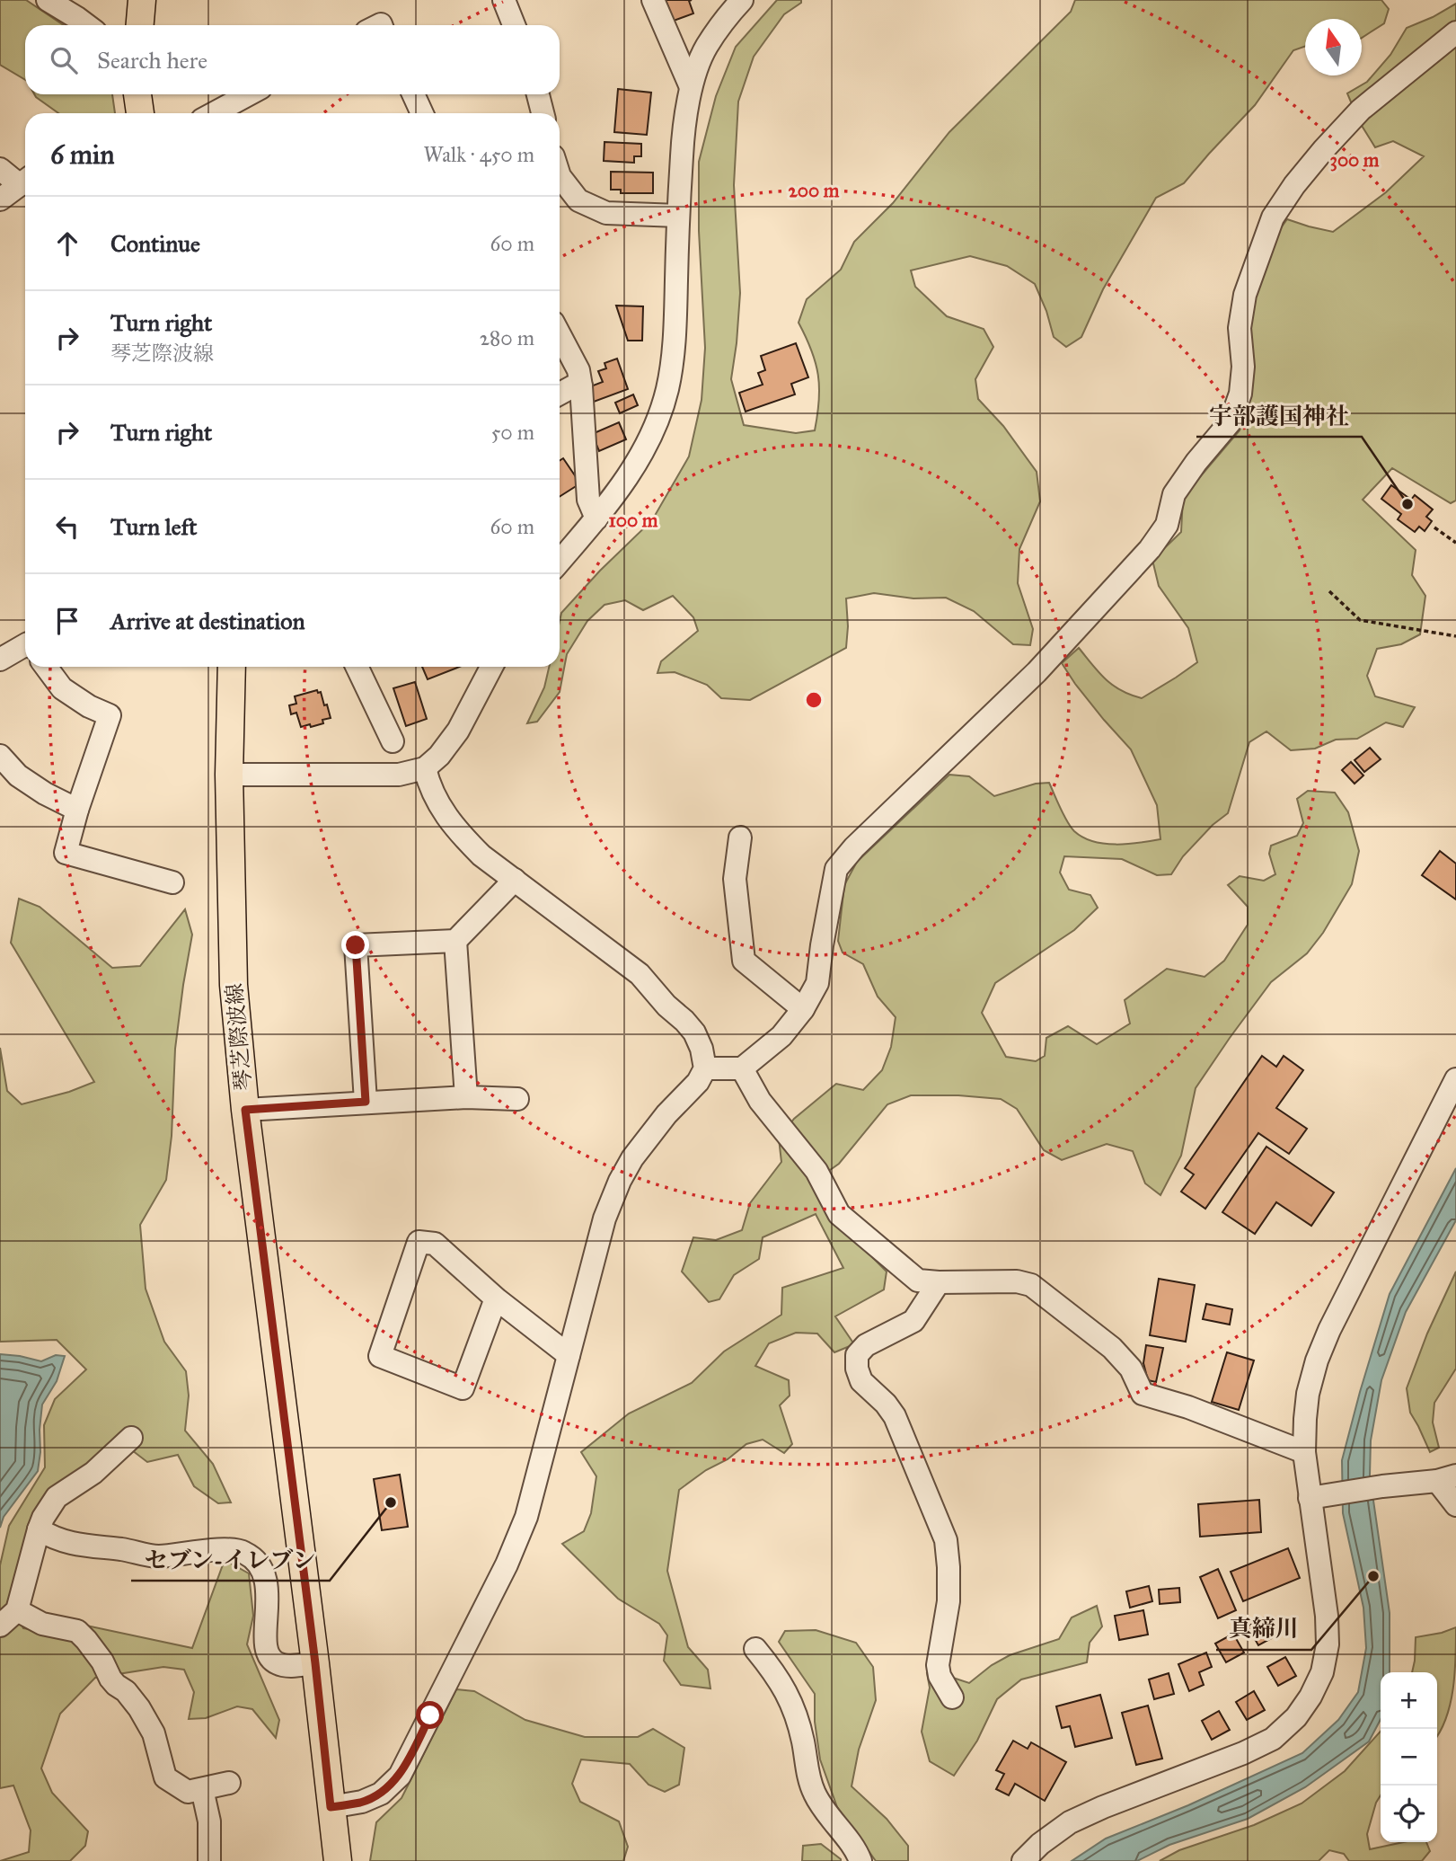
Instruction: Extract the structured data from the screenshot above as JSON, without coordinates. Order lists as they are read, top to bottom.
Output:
{
  "streets": {
    "main road": ["琴芝際波線"]
  },
  "places": ["宇部護国神社", "セブン-イレブン", "真締川"],
  "north": "top",
  "page": {
    "search": "Search here",
    "heading": ["6 min", "Walk · 450 m"],
    "list": [
      ["Continue", "60 m"],
      ["Turn right", "琴芝際波線", "280 m"],
      ["Turn right", "50 m"],
      ["Turn left", "60 m"],
      "Arrive at destination"
    ],
    "map_buttons": ["+", "−"]
  },
  "rings": ["300 m", "200 m", "100 m"]
}
